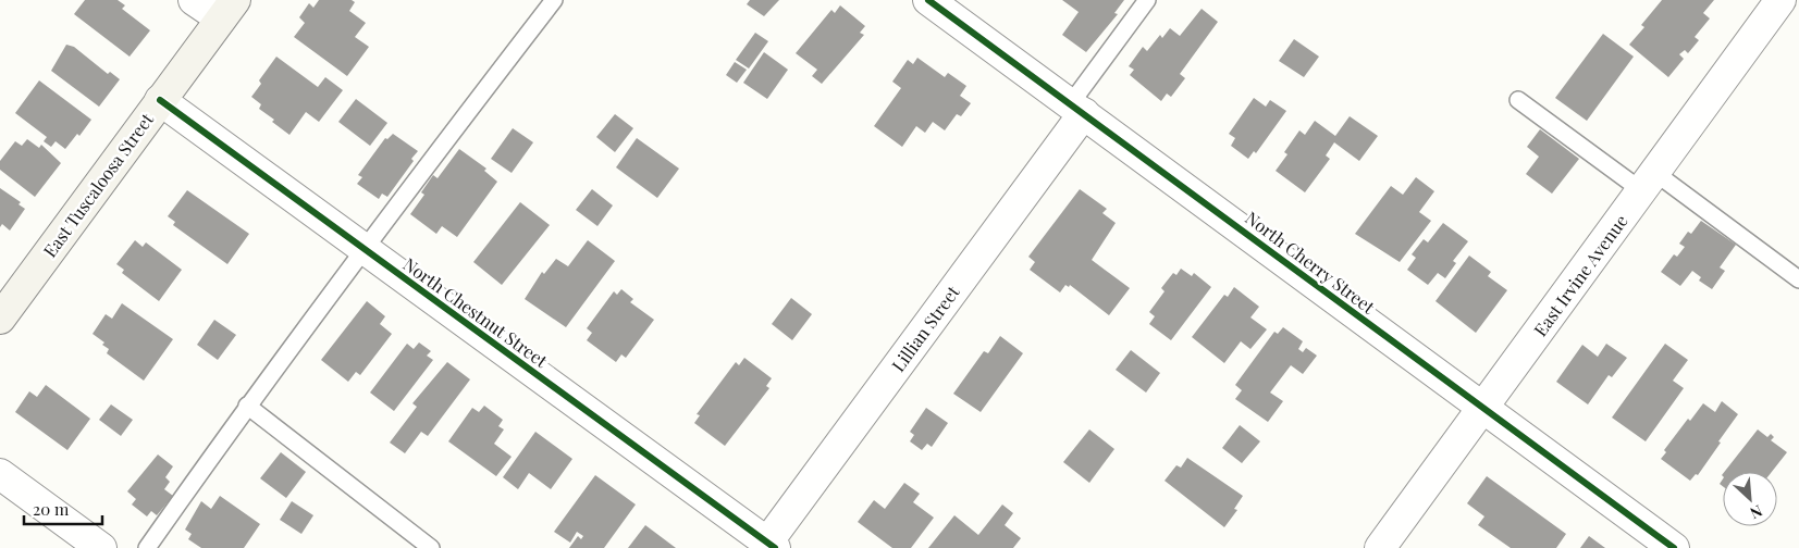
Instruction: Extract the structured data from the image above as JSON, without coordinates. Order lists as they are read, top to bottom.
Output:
{
  "streets": {
    "street": [
      "East Tuscaloosa Street",
      "North Cherry Street",
      "East Irvine Avenue",
      "North Chestnut Street",
      "Lillian Street"
    ]
  },
  "crossings": [
    ["East Tuscaloosa Street", "North Chestnut Street"],
    ["North Cherry Street", "East Irvine Avenue"],
    ["North Cherry Street", "Lillian Street"],
    ["North Chestnut Street", "Lillian Street"]
  ],
  "scale_bar": "20 m",
  "north": "bottom right"
}
